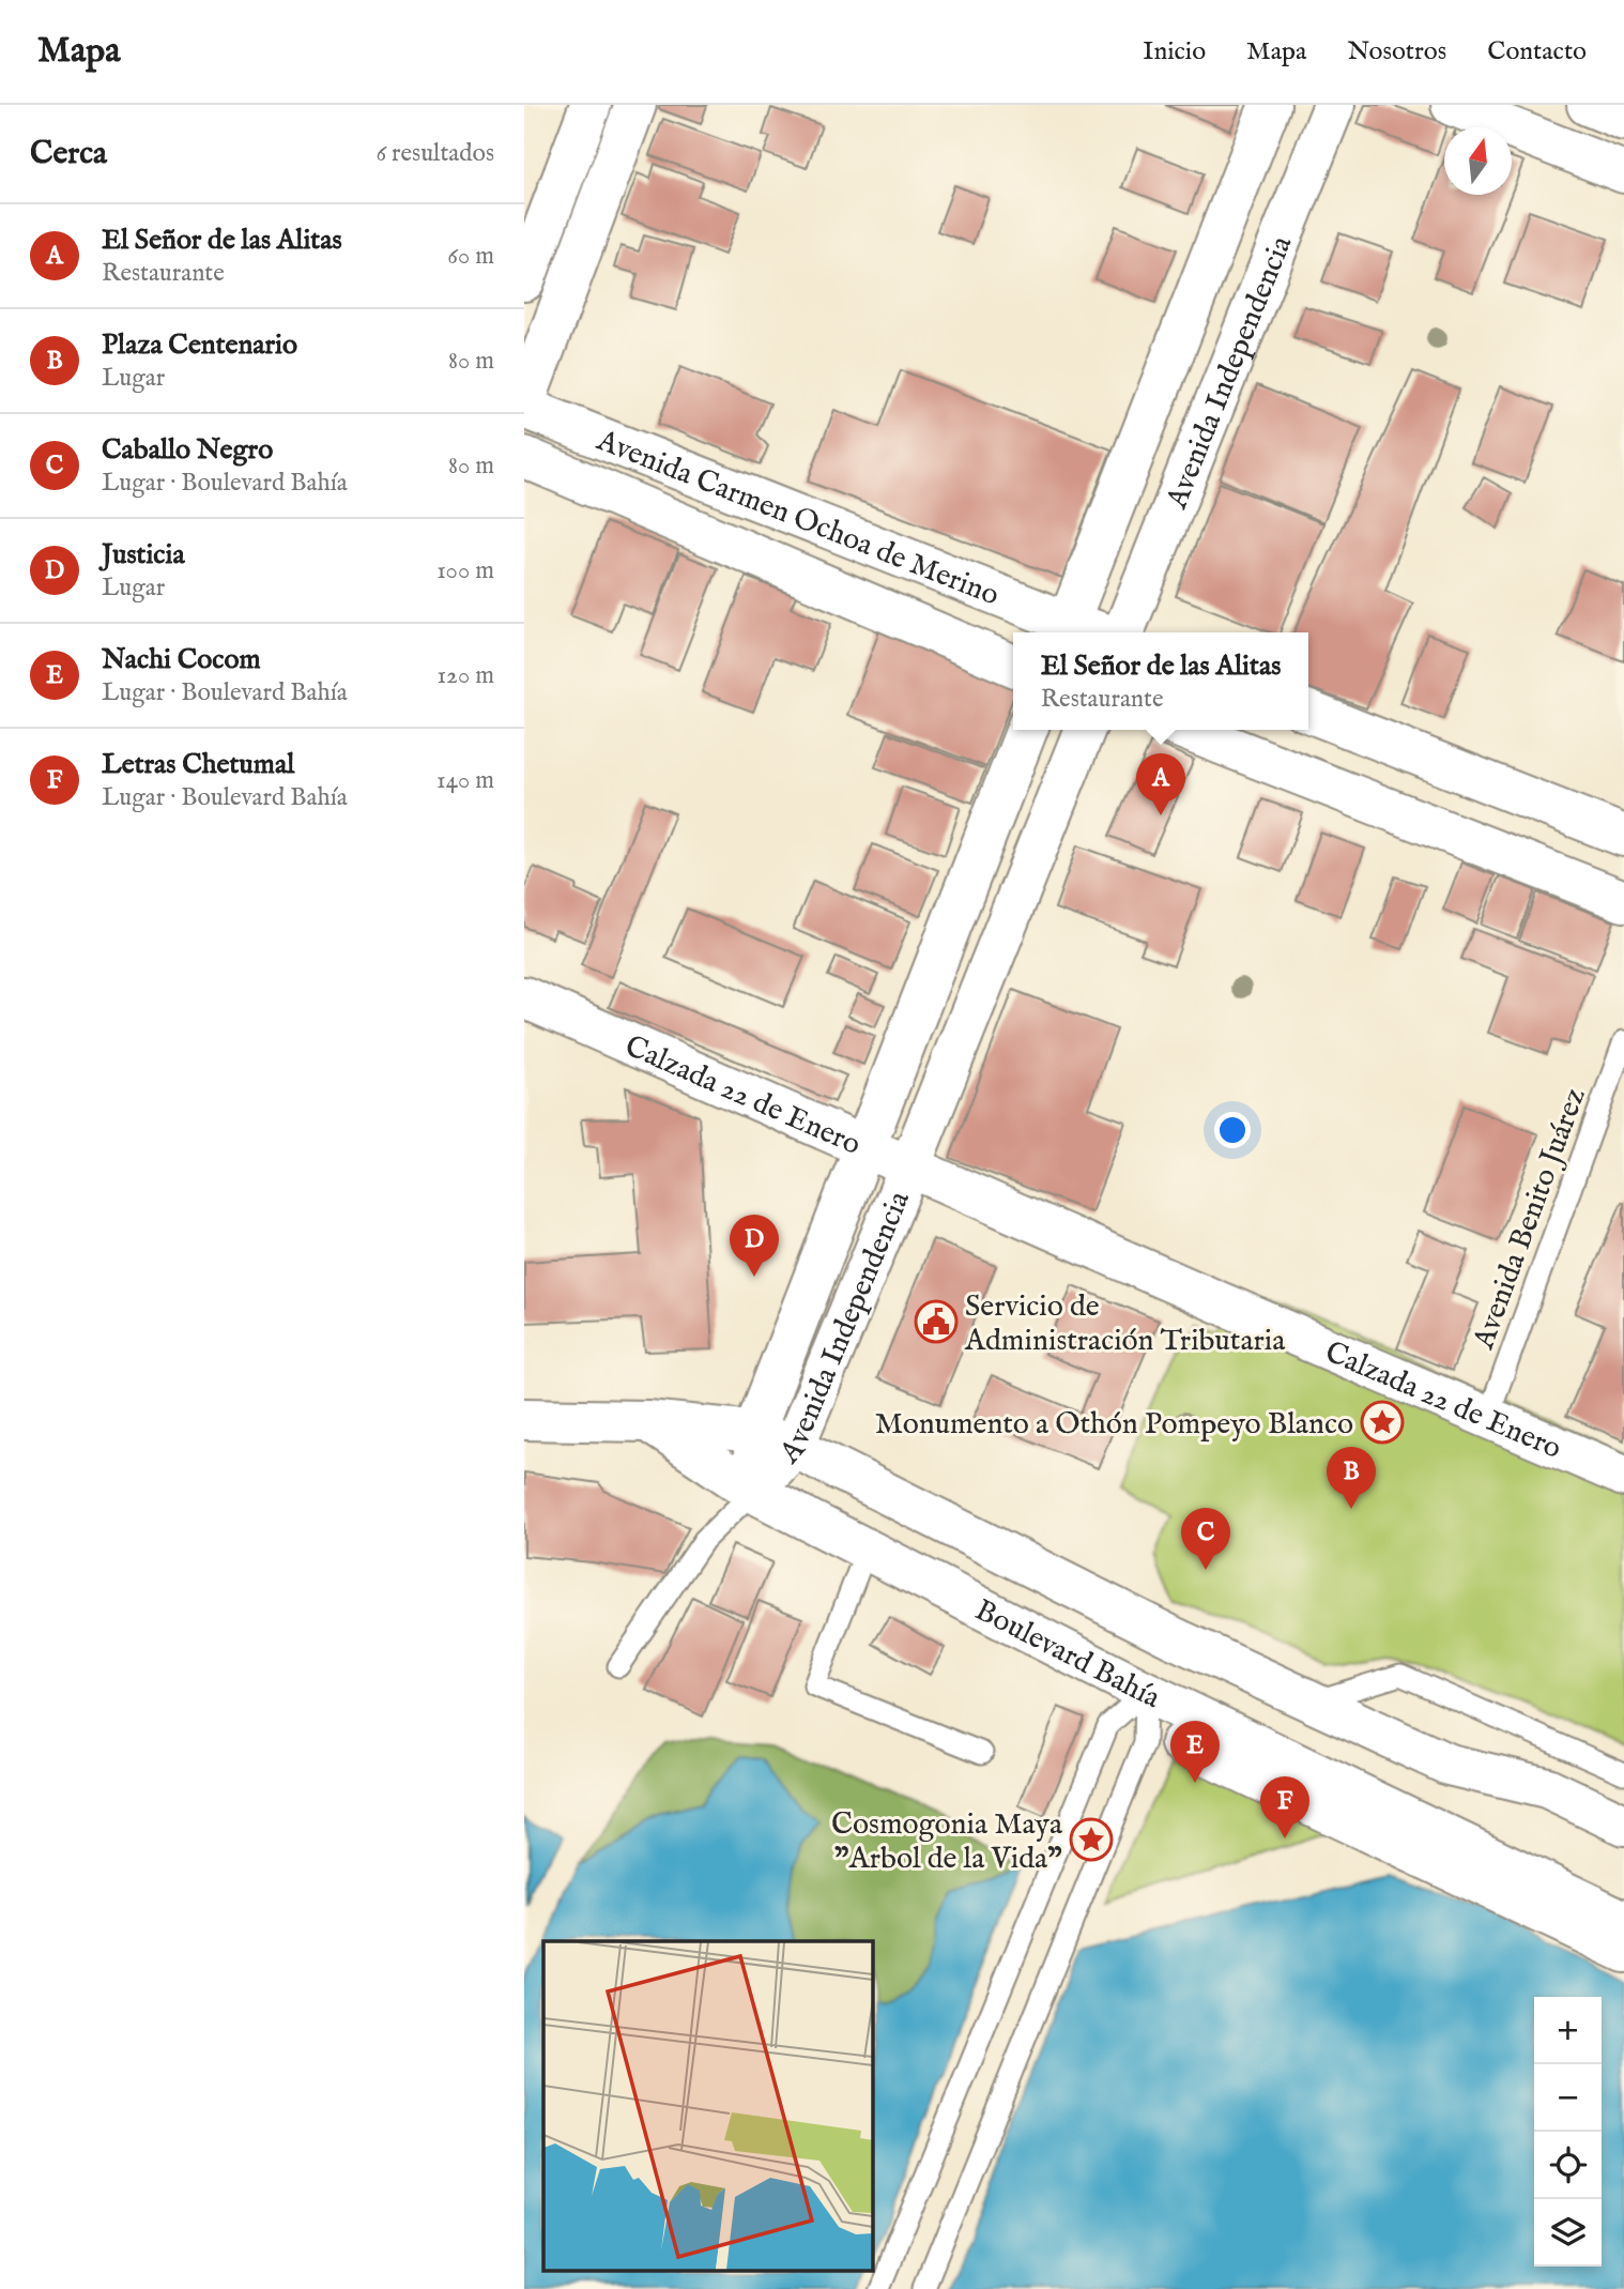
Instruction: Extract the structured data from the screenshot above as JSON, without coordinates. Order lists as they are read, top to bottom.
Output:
{
  "streets": {
    "main road": [
      "Avenida Independencia",
      "Avenida Carmen Ochoa de Merino",
      "Calzada 22 de Enero",
      "Boulevard Bahía"
    ],
    "lane": ["Avenida Benito Juárez"]
  },
  "crossings": [
    ["Avenida Independencia", "Avenida Carmen Ochoa de Merino"],
    ["Avenida Independencia", "Calzada 22 de Enero"],
    ["Avenida Independencia", "Boulevard Bahía"],
    ["Calzada 22 de Enero", "Avenida Benito Juárez"]
  ],
  "places": {
    "public building": ["Servicio de Administración Tributaria"],
    "place": ["Monumento a Othón Pompeyo Blanco", "Cosmogonia Maya \"Arbol de la Vida\""]
  },
  "north": "top",
  "page": {
    "header": "Mapa",
    "nav": [
      "Inicio",
      "Mapa",
      "Nosotros",
      "Contacto"
    ],
    "heading": ["Cerca", "6 resultados"],
    "list": [
      {
        "mark": "A",
        "name": "El Señor de las Alitas",
        "note": "Restaurante",
        "value": "60 m"
      },
      {
        "mark": "B",
        "name": "Plaza Centenario",
        "note": "Lugar",
        "value": "80 m"
      },
      {
        "mark": "C",
        "name": "Caballo Negro",
        "note": "Lugar · Boulevard Bahía",
        "value": "80 m"
      },
      {
        "mark": "D",
        "name": "Justicia",
        "note": "Lugar",
        "value": "100 m"
      },
      {
        "mark": "E",
        "name": "Nachi Cocom",
        "note": "Lugar · Boulevard Bahía",
        "value": "120 m"
      },
      {
        "mark": "F",
        "name": "Letras Chetumal",
        "note": "Lugar · Boulevard Bahía",
        "value": "140 m"
      }
    ],
    "popup": ["El Señor de las Alitas", "Restaurante"],
    "pins": [
      "A",
      "D",
      "B",
      "C",
      "E",
      "F"
    ],
    "map_buttons": ["+", "−"]
  }
}
